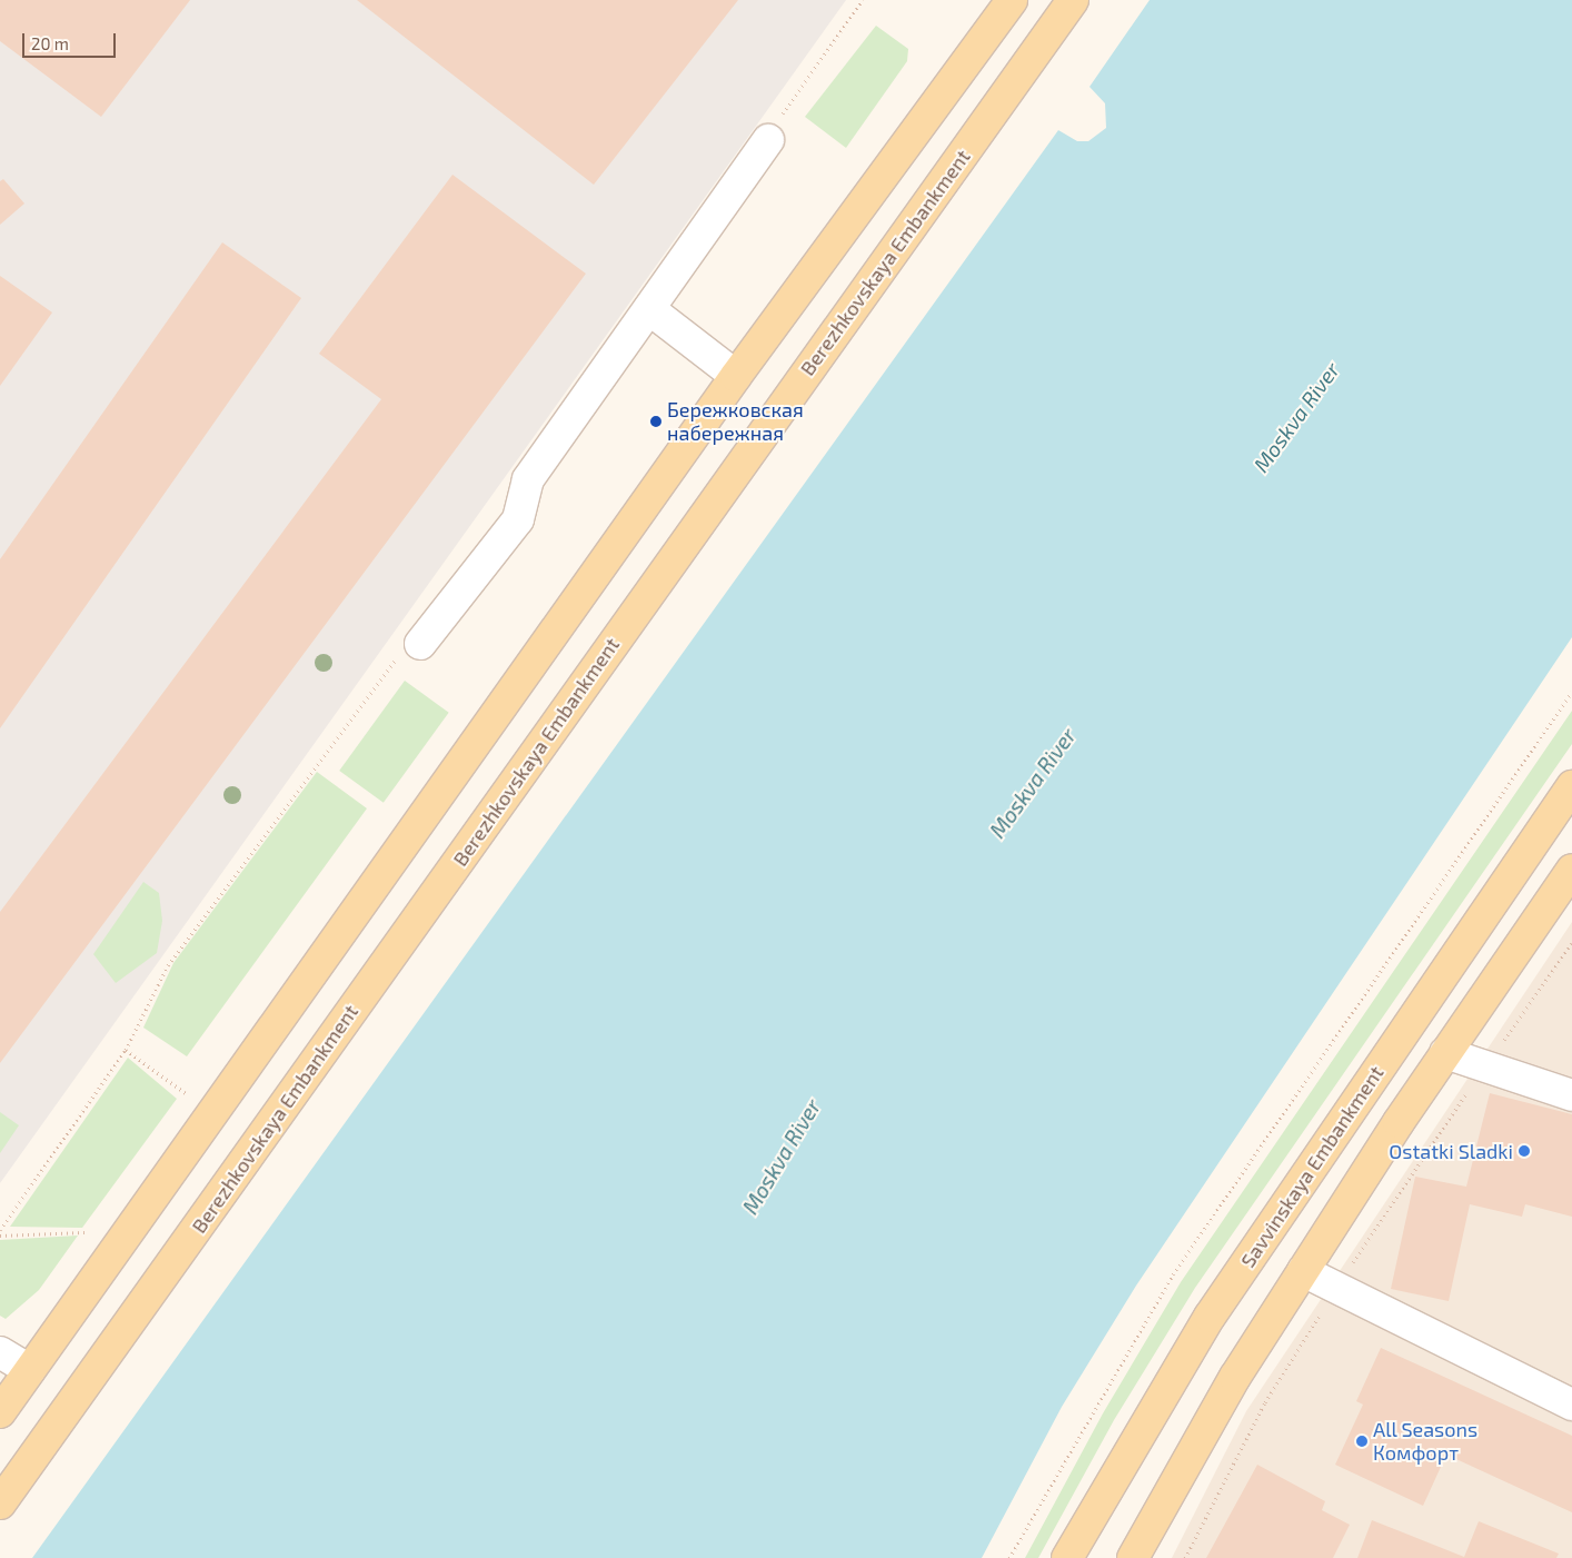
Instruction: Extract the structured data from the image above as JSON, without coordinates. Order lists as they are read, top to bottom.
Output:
{
  "streets": {
    "main road": ["Berezhkovskaya Embankment", "Savvinskaya Embankment"]
  },
  "water": ["Moskva River"],
  "places": ["Бережковская набережная", "Ostatki Sladki", "All Seasons Комфорт"],
  "scale_bar": "20 m"
}
